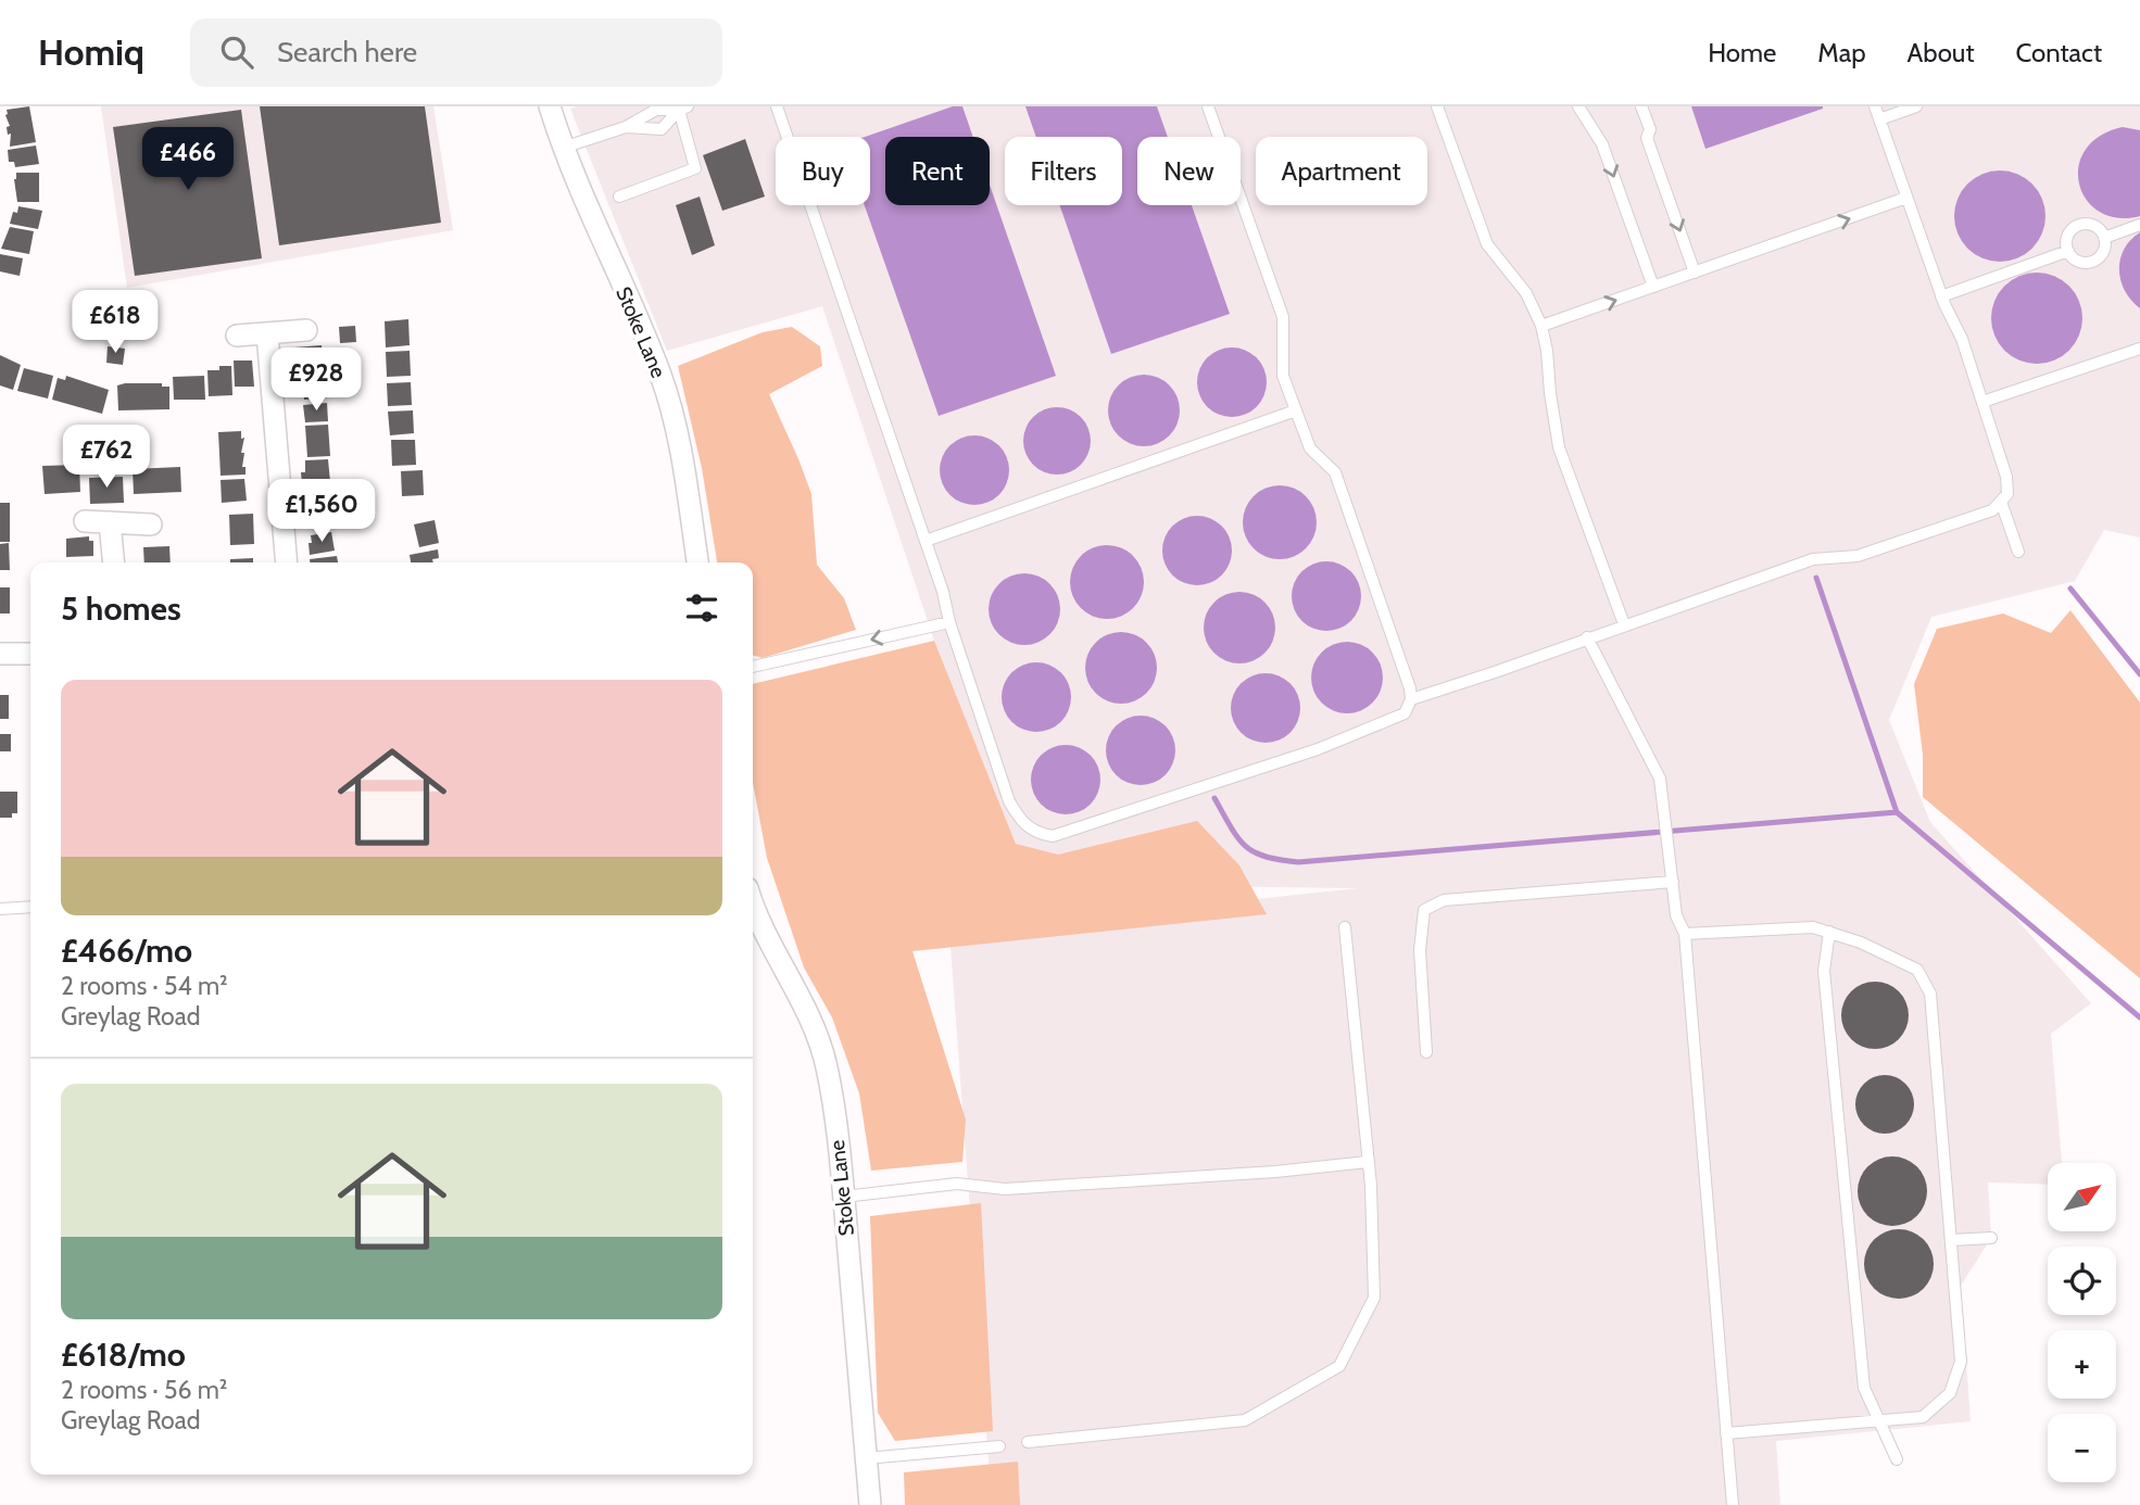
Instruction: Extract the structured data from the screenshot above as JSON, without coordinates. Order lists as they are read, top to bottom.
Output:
{
  "streets": {
    "street": ["Stoke Lane"]
  },
  "north": "top right",
  "page": {
    "header": "Homiq",
    "search": "Search here",
    "nav": [
      "Home",
      "Map",
      "About",
      "Contact"
    ],
    "price": [
      "£466",
      "£618",
      "£928",
      "£762",
      "£1,560"
    ],
    "chip": [
      "Buy",
      "Rent",
      "Filters",
      "New",
      "Apartment"
    ],
    "heading": "5 homes",
    "list": [
      {
        "name": "£466/mo",
        "note": "2 rooms · 54 m² · Greylag Road"
      },
      {
        "name": "£618/mo",
        "note": "2 rooms · 56 m² · Greylag Road"
      }
    ],
    "map_buttons": ["+", "−"]
  }
}
